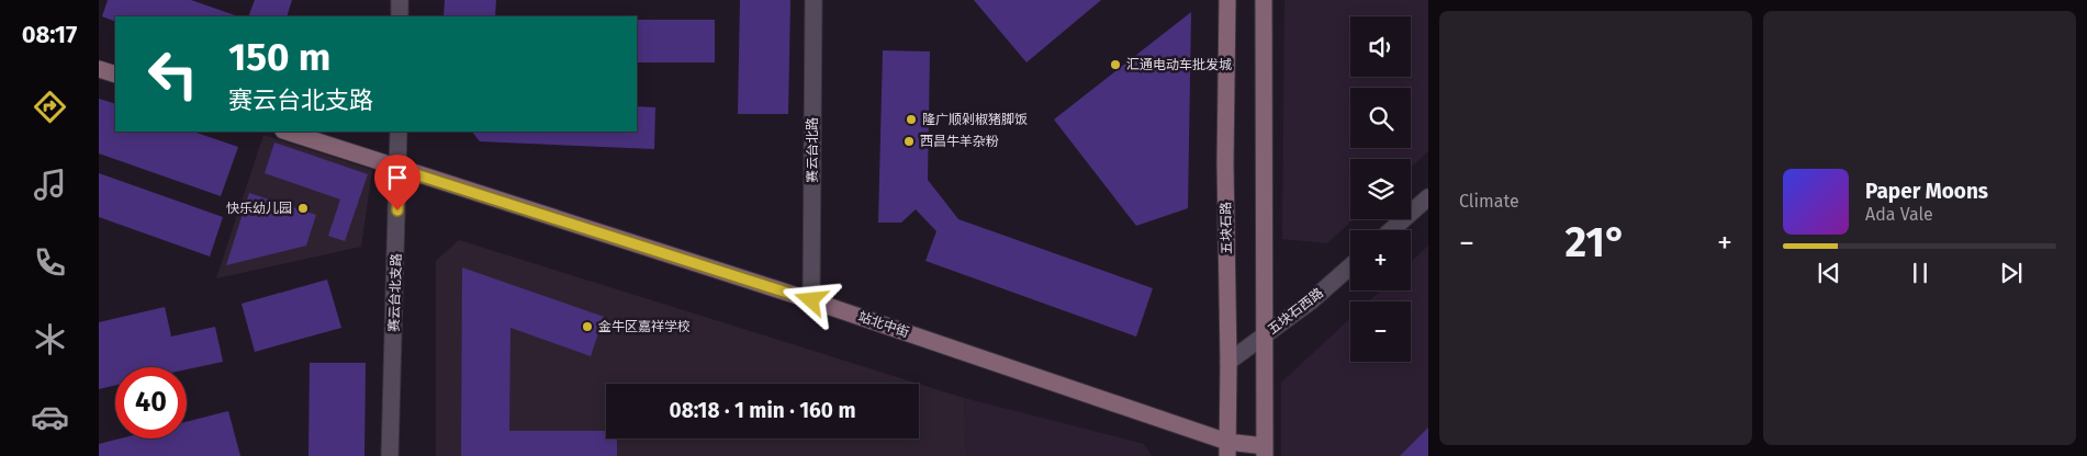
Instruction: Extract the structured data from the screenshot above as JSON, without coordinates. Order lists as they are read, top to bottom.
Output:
{
  "streets": {
    "street": [
      "赛云台北路",
      "五块石路",
      "赛云台北支路",
      "五块石西路",
      "站北中街"
    ]
  },
  "crossings": [
    ["赛云台北路", "站北中街"],
    ["五块石路", "五块石西路"],
    ["五块石路", "站北中街"],
    ["赛云台北支路", "站北中街"]
  ],
  "places": [
    "汇通电动车批发城",
    "隆广顺剁椒猪脚饭",
    "西昌牛羊杂粉",
    "快乐幼儿园",
    "金牛区嘉祥学校"
  ],
  "page": {
    "tabs": "08:17",
    "tile": "Climate",
    "map_buttons": ["+", "−"],
    "turn": ["150 m", "赛云台北支路"],
    "song": ["Paper Moons", "Ada Vale"],
    "heat": ["−", "21°", "+"],
    "limit": "40",
    "trip": "08:18 · 1 min · 160 m"
  }
}
